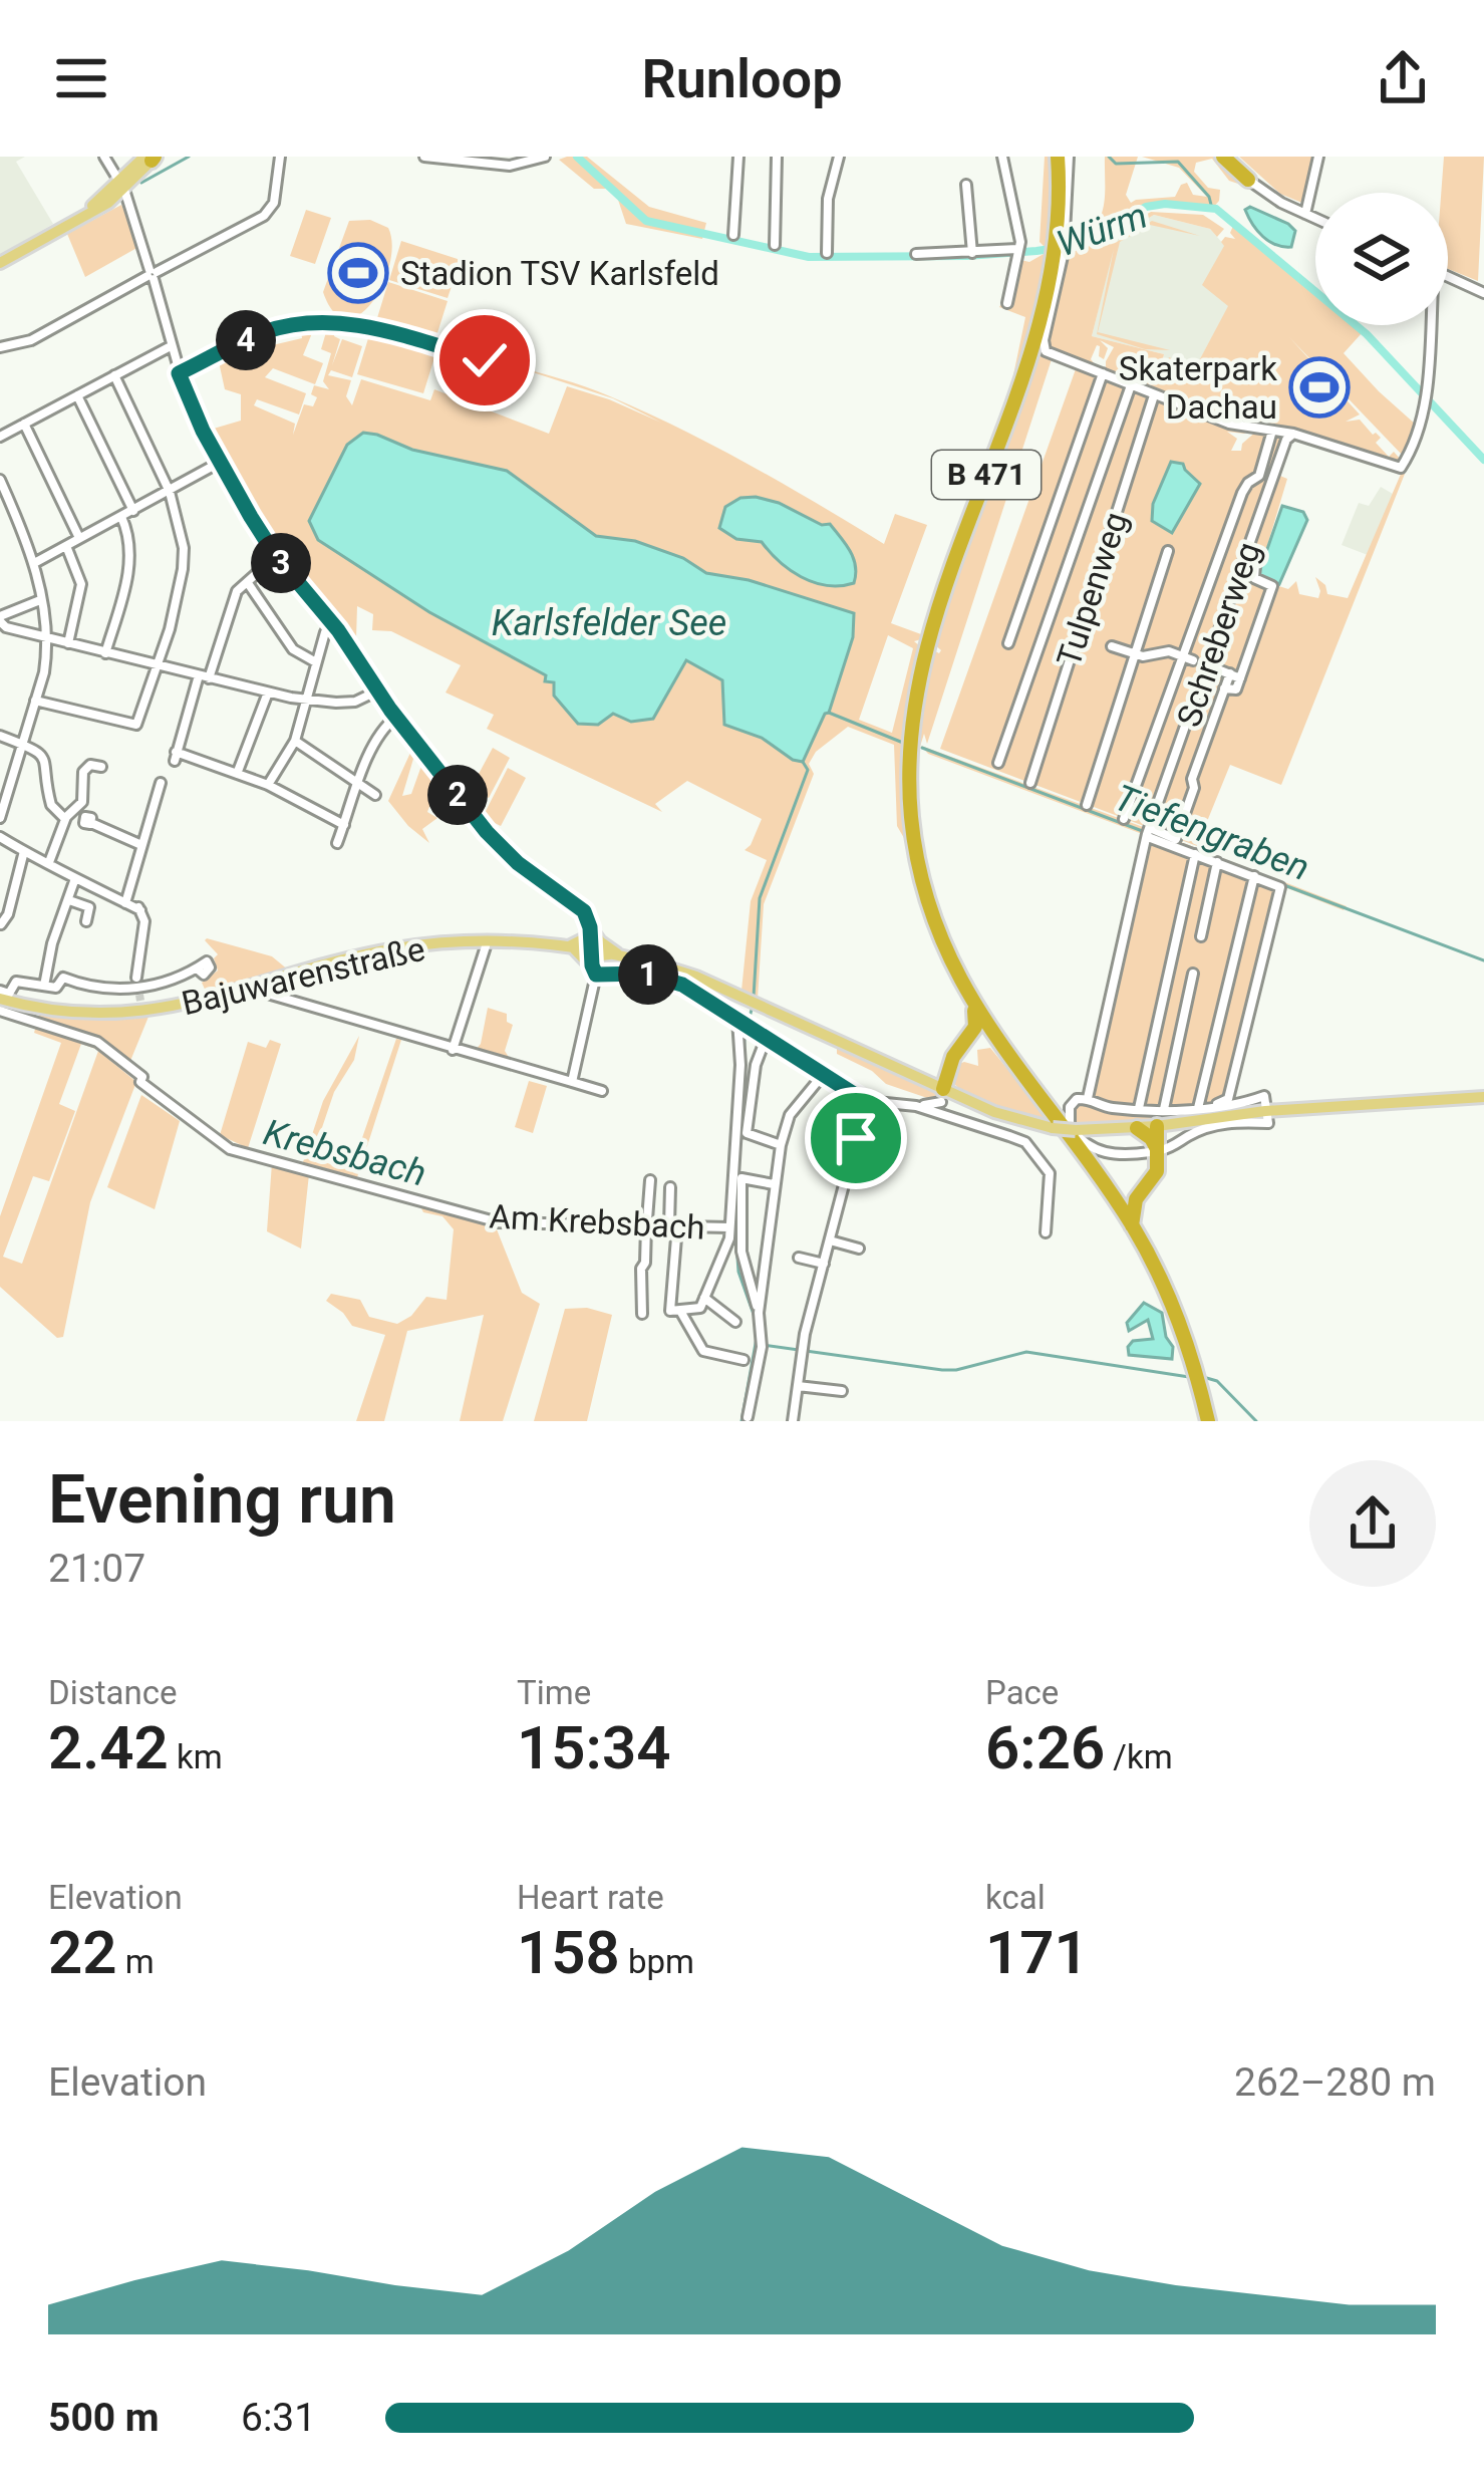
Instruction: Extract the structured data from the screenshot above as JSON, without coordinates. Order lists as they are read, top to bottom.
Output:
{
  "streets": {
    "highway": ["B 471"],
    "main road": ["Bajuwarenstraße"],
    "street": ["Tulpenweg", "Schreberweg", "Am Krebsbach"]
  },
  "water": [
    "Würm",
    "Karlsfelder See",
    "Tiefengraben",
    "Krebsbach"
  ],
  "places": {
    "sports": ["Stadion TSV Karlsfeld", "Skaterpark Dachau"]
  },
  "page": {
    "header": "Runloop",
    "pins": [
      "4",
      "3",
      "2",
      "1"
    ],
    "heading": ["Evening run", "21:07"],
    "stats": [
      ["Distance", "2.42 km"],
      ["Time", "15:34"],
      ["Pace", "6:26 /km"],
      ["Elevation", "22 m"],
      ["Heart rate", "158 bpm"],
      ["kcal", "171"]
    ],
    "chart": ["Elevation", "262–280 m"],
    "list": [
      {
        "name": "500 m",
        "note": "6:31"
      }
    ]
  }
}
